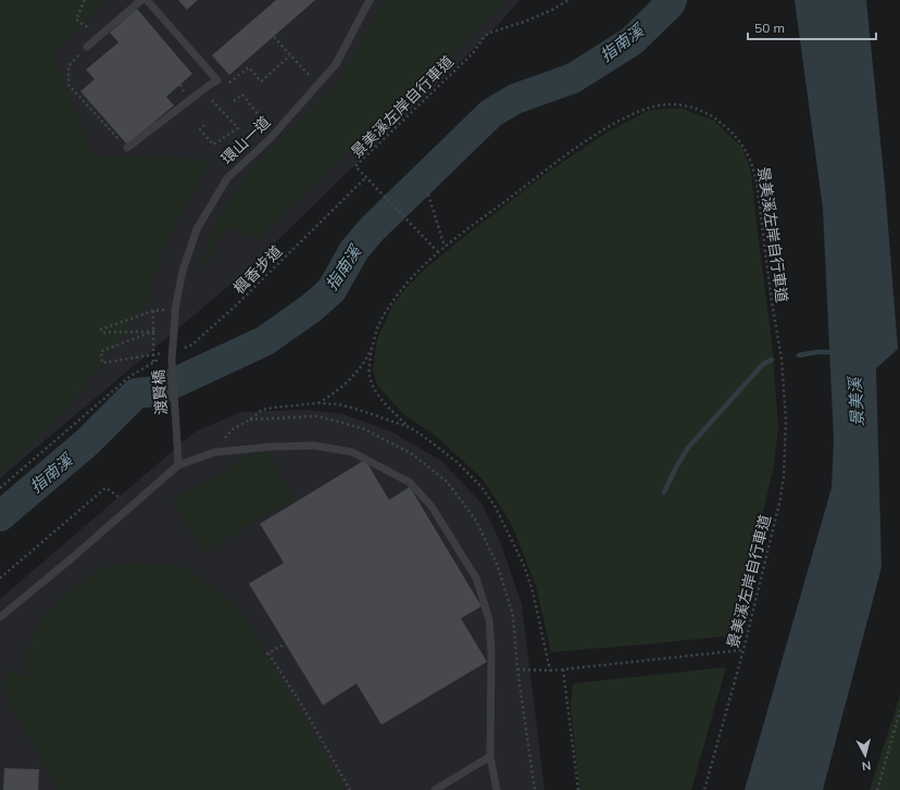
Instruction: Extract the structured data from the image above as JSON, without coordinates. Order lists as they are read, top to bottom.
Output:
{
  "streets": {
    "lane": ["環山一道", "渡賢橋"],
    "path": ["景美溪左岸自行車道", "楓香步道"]
  },
  "crossings": [
    ["景美溪左岸自行車道", "楓香步道"],
    ["環山一道", "渡賢橋"]
  ],
  "water": ["指南溪", "景美溪"],
  "scale_bar": "50 m",
  "north": "bottom"
}
